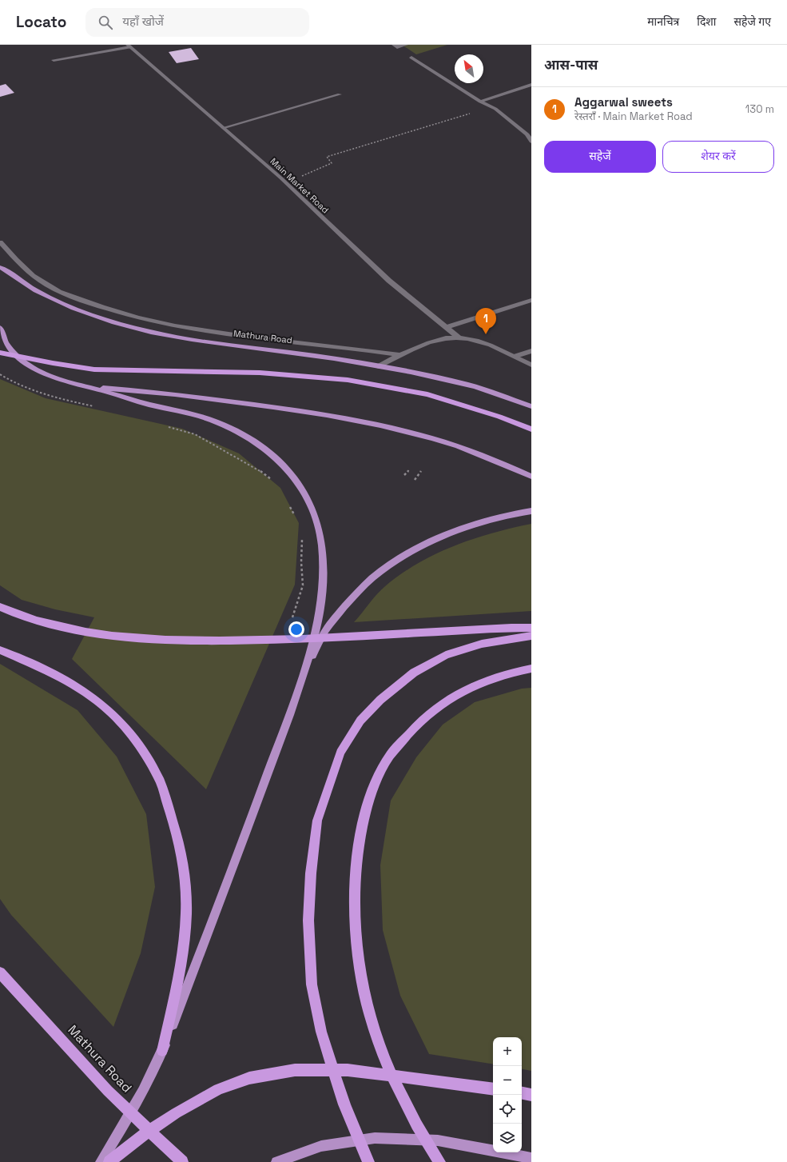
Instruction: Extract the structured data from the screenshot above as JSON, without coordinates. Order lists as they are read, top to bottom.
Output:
{
  "streets": {
    "highway": ["Mathura Road"],
    "street": ["Main Market Road"]
  },
  "north": "top left",
  "page": {
    "header": "Locato",
    "search": "यहाँ खोजें",
    "nav": ["मानचित्र", "दिशा", "सहेजे गए"],
    "heading": "आस-पास",
    "list": [
      {
        "mark": "1",
        "name": "Aggarwal sweets",
        "note": "रेस्तराँ · Main Market Road",
        "value": "130 m"
      }
    ],
    "buttons": ["सहेजें", "शेयर करें"],
    "pins": "1",
    "map_buttons": ["+", "−"]
  }
}
